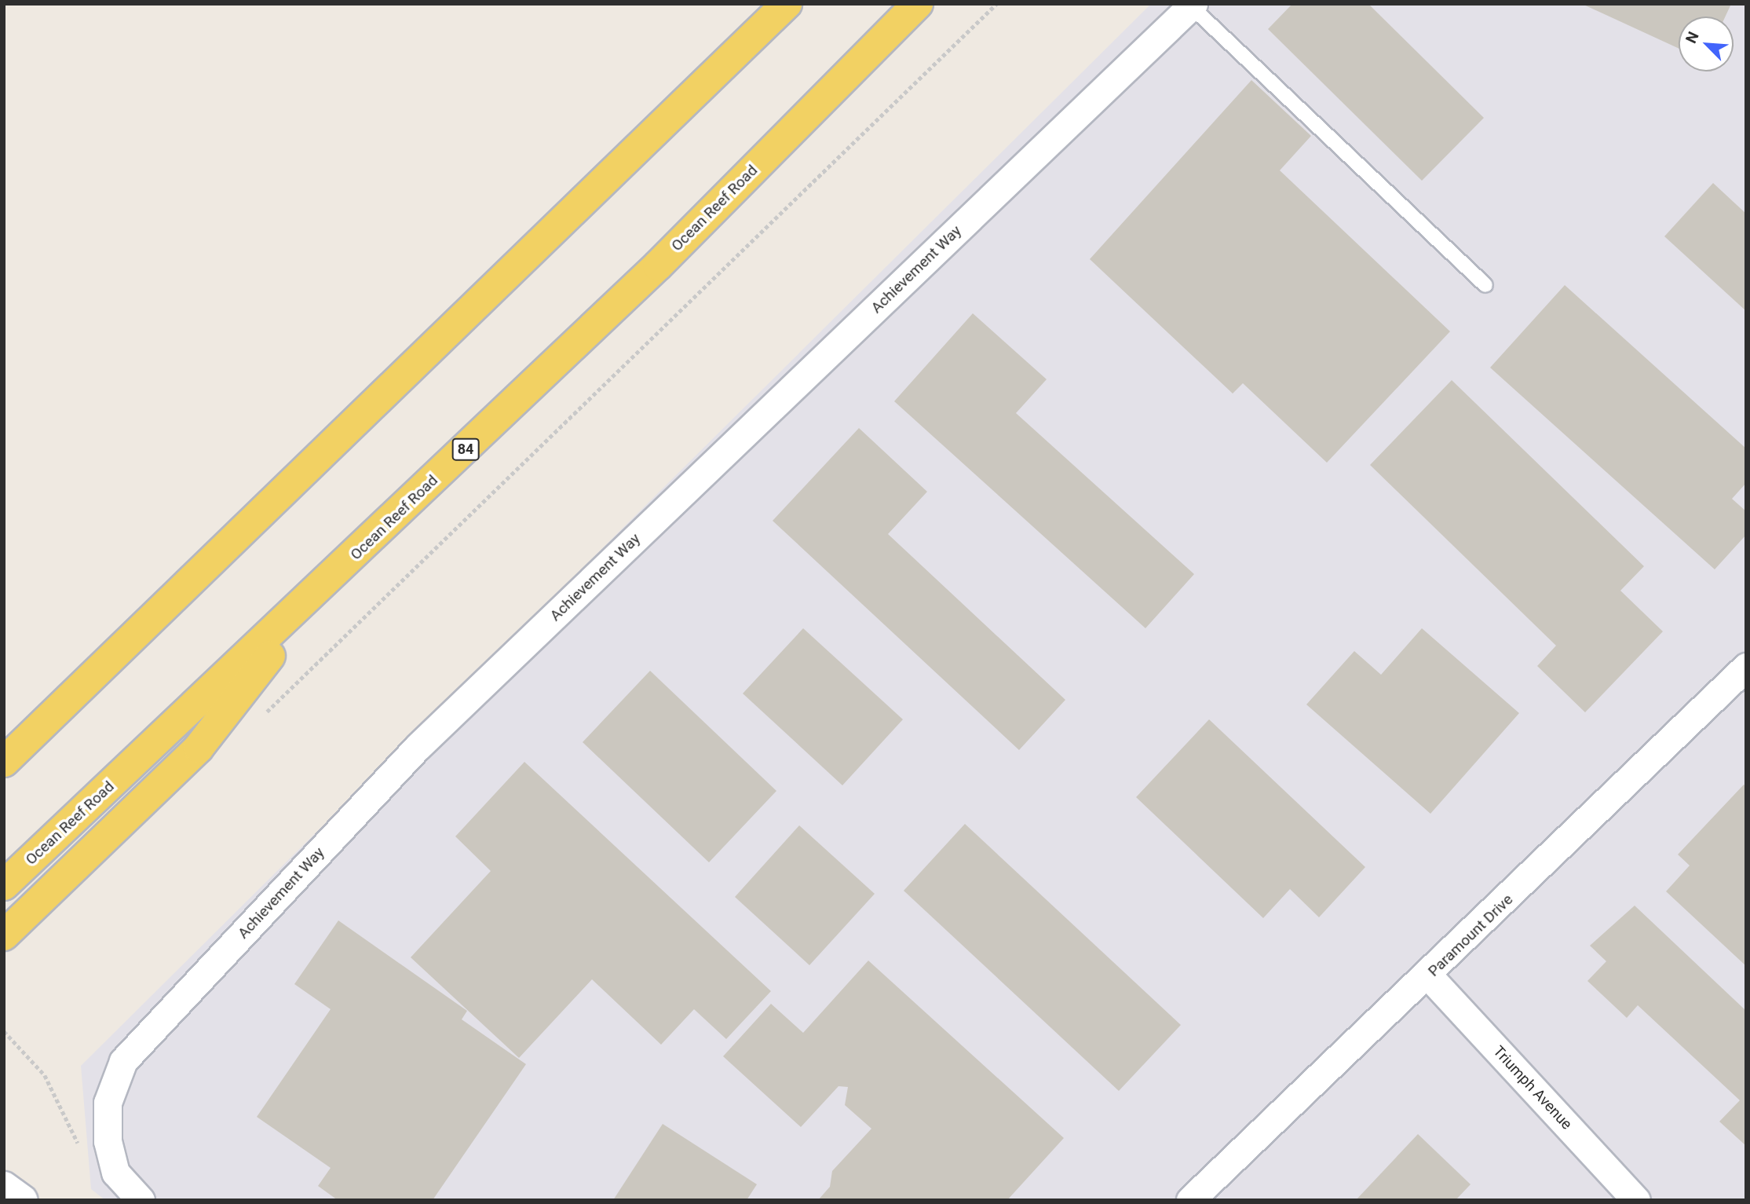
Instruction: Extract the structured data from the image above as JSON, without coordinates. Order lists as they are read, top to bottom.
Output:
{
  "streets": {
    "main road": ["Ocean Reef Road", "84"],
    "street": ["Achievement Way", "Paramount Drive", "Triumph Avenue"]
  },
  "crossings": [
    ["Paramount Drive", "Triumph Avenue"]
  ],
  "north": "top left"
}
